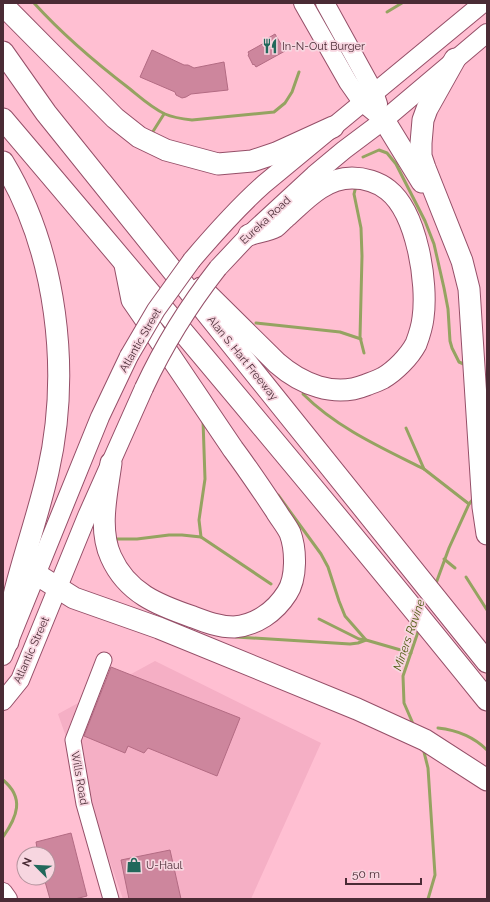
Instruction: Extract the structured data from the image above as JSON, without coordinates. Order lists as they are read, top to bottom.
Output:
{
  "streets": {
    "highway": ["Alan S. Hart Freeway"],
    "main road": ["Eureka Road", "Atlantic Street"],
    "street": ["Wills Road"]
  },
  "crossings": [
    ["Eureka Road", "Atlantic Street"]
  ],
  "water": ["Miners Ravine"],
  "places": {
    "restaurant": ["In-N-Out Burger"],
    "shop": ["U-Haul"]
  },
  "scale_bar": "50 m",
  "north": "top left"
}
